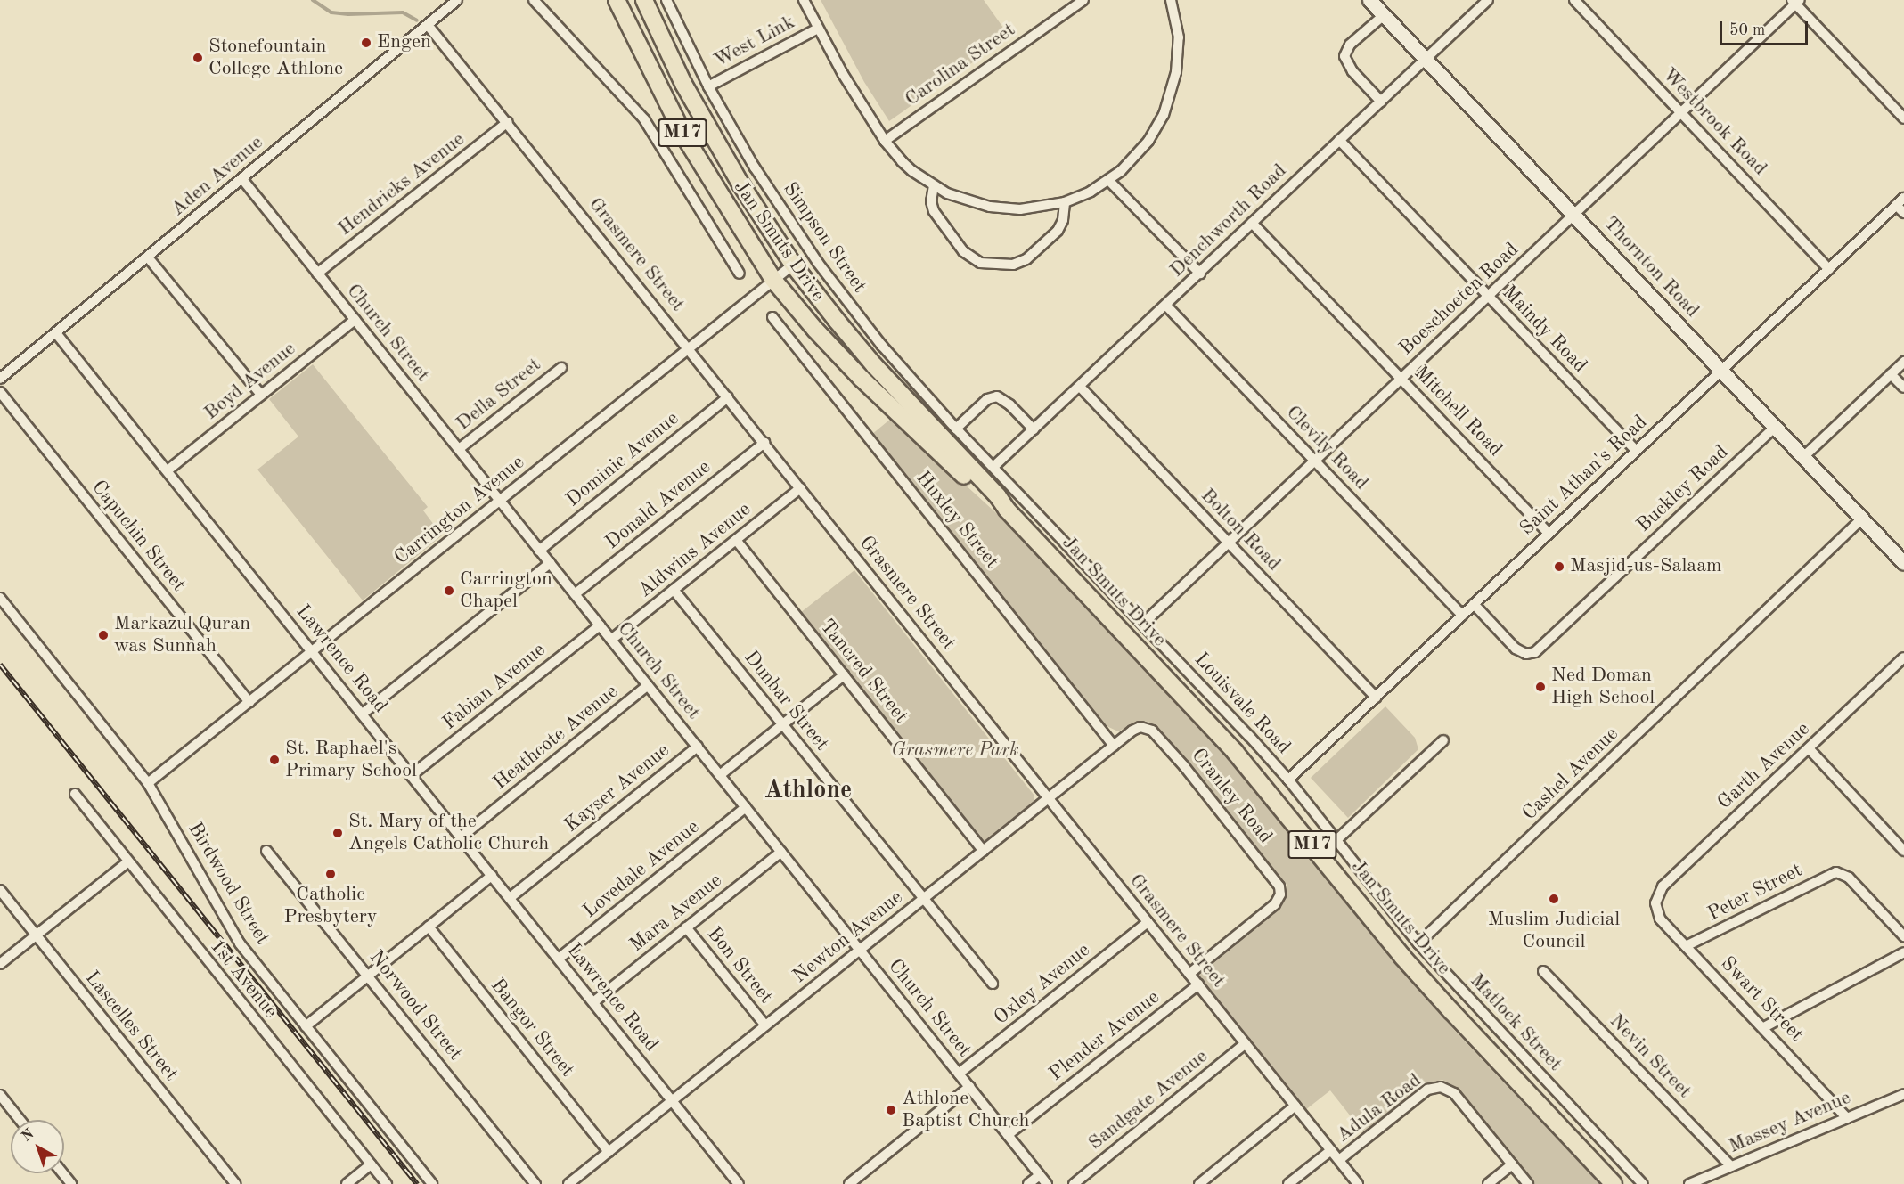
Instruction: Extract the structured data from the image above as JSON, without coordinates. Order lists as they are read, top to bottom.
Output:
{
  "streets": {
    "main road": ["M17", "Jan Smuts Drive"],
    "street": [
      "West Link",
      "Carolina Street",
      "Westbrook Road",
      "Aden Avenue",
      "Hendricks Avenue",
      "Denchworth Road",
      "Simpson Street",
      "Grasmere Street",
      "Thornton Road",
      "Boeschoeten Road",
      "Maindy Road",
      "Church Street",
      "Boyd Avenue",
      "Della Street",
      "Mitchell Road",
      "Clevily Road",
      "Dominic Avenue",
      "Saint Athan's Road",
      "Buckley Road",
      "Donald Avenue",
      "Carrington Avenue",
      "Huxley Street",
      "Bolton Road",
      "Capuchin Street",
      "Aldwins Avenue",
      "Lawrence Road",
      "Tancred Street",
      "Fabian Avenue",
      "Dunbar Street",
      "Louisvale Road",
      "Heathcote Avenue",
      "Garth Avenue",
      "Cashel Avenue",
      "Kayser Avenue",
      "Cranley Road",
      "Lovedale Avenue",
      "Birdwood Street",
      "Peter Street",
      "Mara Avenue",
      "Newton Avenue",
      "Bon Street",
      "1st Avenue",
      "Oxley Avenue",
      "Swart Street",
      "Norwood Street",
      "Matlock Street",
      "Lascelles Street",
      "Bangor Street",
      "Plender Avenue",
      "Nevin Street",
      "Sandgate Avenue",
      "Adula Road",
      "Massey Avenue"
    ]
  },
  "crossings": [
    ["West Link", "Simpson Street"],
    ["Westbrook Road", "Boeschoeten Road"],
    ["Westbrook Road", "Saint Athan's Road"],
    ["Aden Avenue", "Grasmere Street"],
    ["Aden Avenue", "Church Street"],
    ["Aden Avenue", "Lawrence Road"],
    ["Hendricks Avenue", "Grasmere Street"],
    ["Hendricks Avenue", "Church Street"],
    ["Denchworth Road", "Simpson Street"],
    ["Denchworth Road", "Thornton Road"],
    ["Denchworth Road", "Maindy Road"],
    ["Denchworth Road", "Mitchell Road"],
    ["Denchworth Road", "Clevily Road"],
    ["Denchworth Road", "Bolton Road"],
    ["Denchworth Road", "Louisvale Road"],
    ["Simpson Street", "Louisvale Road"],
    ["Jan Smuts Drive", "Carrington Avenue"],
    ["Grasmere Street", "Dominic Avenue"],
    ["Grasmere Street", "Donald Avenue"],
    ["Grasmere Street", "Carrington Avenue"],
    ["Grasmere Street", "Aldwins Avenue"],
    ["Grasmere Street", "Cranley Road"],
    ["Grasmere Street", "Newton Avenue"],
    ["Grasmere Street", "Oxley Avenue"],
    ["Grasmere Street", "Plender Avenue"],
    ["Grasmere Street", "Sandgate Avenue"],
    ["Grasmere Street", "Adula Road"],
    ["Thornton Road", "Boeschoeten Road"],
    ["Thornton Road", "Saint Athan's Road"],
    ["Thornton Road", "Buckley Road"],
    ["Thornton Road", "Cashel Avenue"],
    ["Boeschoeten Road", "Maindy Road"],
    ["Boeschoeten Road", "Mitchell Road"],
    ["Boeschoeten Road", "Clevily Road"],
    ["Boeschoeten Road", "Bolton Road"],
    ["Boeschoeten Road", "Louisvale Road"],
    ["Maindy Road", "Saint Athan's Road"],
    ["Church Street", "Boyd Avenue"],
    ["Church Street", "Della Street"],
    ["Church Street", "Dominic Avenue"],
    ["Church Street", "Donald Avenue"],
    ["Church Street", "Carrington Avenue"],
    ["Church Street", "Aldwins Avenue"],
    ["Church Street", "Fabian Avenue"],
    ["Church Street", "Heathcote Avenue"],
    ["Church Street", "Kayser Avenue"],
    ["Church Street", "Lovedale Avenue"],
    ["Church Street", "Mara Avenue"],
    ["Church Street", "Newton Avenue"],
    ["Church Street", "Oxley Avenue"],
    ["Church Street", "Plender Avenue"],
    ["Boyd Avenue", "Lawrence Road"],
    ["Mitchell Road", "Saint Athan's Road"],
    ["Clevily Road", "Saint Athan's Road"],
    ["Saint Athan's Road", "Buckley Road"],
    ["Saint Athan's Road", "Bolton Road"],
    ["Saint Athan's Road", "Louisvale Road"],
    ["Saint Athan's Road", "Matlock Street"],
    ["Carrington Avenue", "Capuchin Street"],
    ["Carrington Avenue", "Lawrence Road"],
    ["Carrington Avenue", "Birdwood Street"],
    ["Huxley Street", "Newton Avenue"],
    ["Aldwins Avenue", "Tancred Street"],
    ["Aldwins Avenue", "Dunbar Street"],
    ["Lawrence Road", "Fabian Avenue"],
    ["Lawrence Road", "Heathcote Avenue"],
    ["Lawrence Road", "Kayser Avenue"],
    ["Lawrence Road", "Lovedale Avenue"],
    ["Lawrence Road", "Mara Avenue"],
    ["Lawrence Road", "Newton Avenue"],
    ["Tancred Street", "Newton Avenue"],
    ["Dunbar Street", "Newton Avenue"],
    ["Louisvale Road", "Matlock Street"],
    ["Garth Avenue", "Swart Street"],
    ["Cashel Avenue", "Matlock Street"],
    ["Cranley Road", "Newton Avenue"],
    ["Peter Street", "Swart Street"],
    ["Mara Avenue", "Bon Street"],
    ["Newton Avenue", "Bon Street"],
    ["Newton Avenue", "Bangor Street"],
    ["Swart Street", "Massey Avenue"],
    ["Nevin Street", "Massey Avenue"]
  ],
  "districts": ["Athlone"],
  "parks": ["Grasmere Park"],
  "places": [
    "Engen",
    "Stonefountain College Athlone",
    "Masjid-us-Salaam",
    "Carrington Chapel",
    "Markazul Quran was Sunnah",
    "Ned Doman High School",
    "St. Raphael's Primary School",
    "St. Mary of the Angels Catholic Church",
    "Catholic Presbytery",
    "Muslim Judicial Council",
    "Athlone Baptist Church"
  ],
  "scale_bar": "50 m",
  "north": "top left"
}
